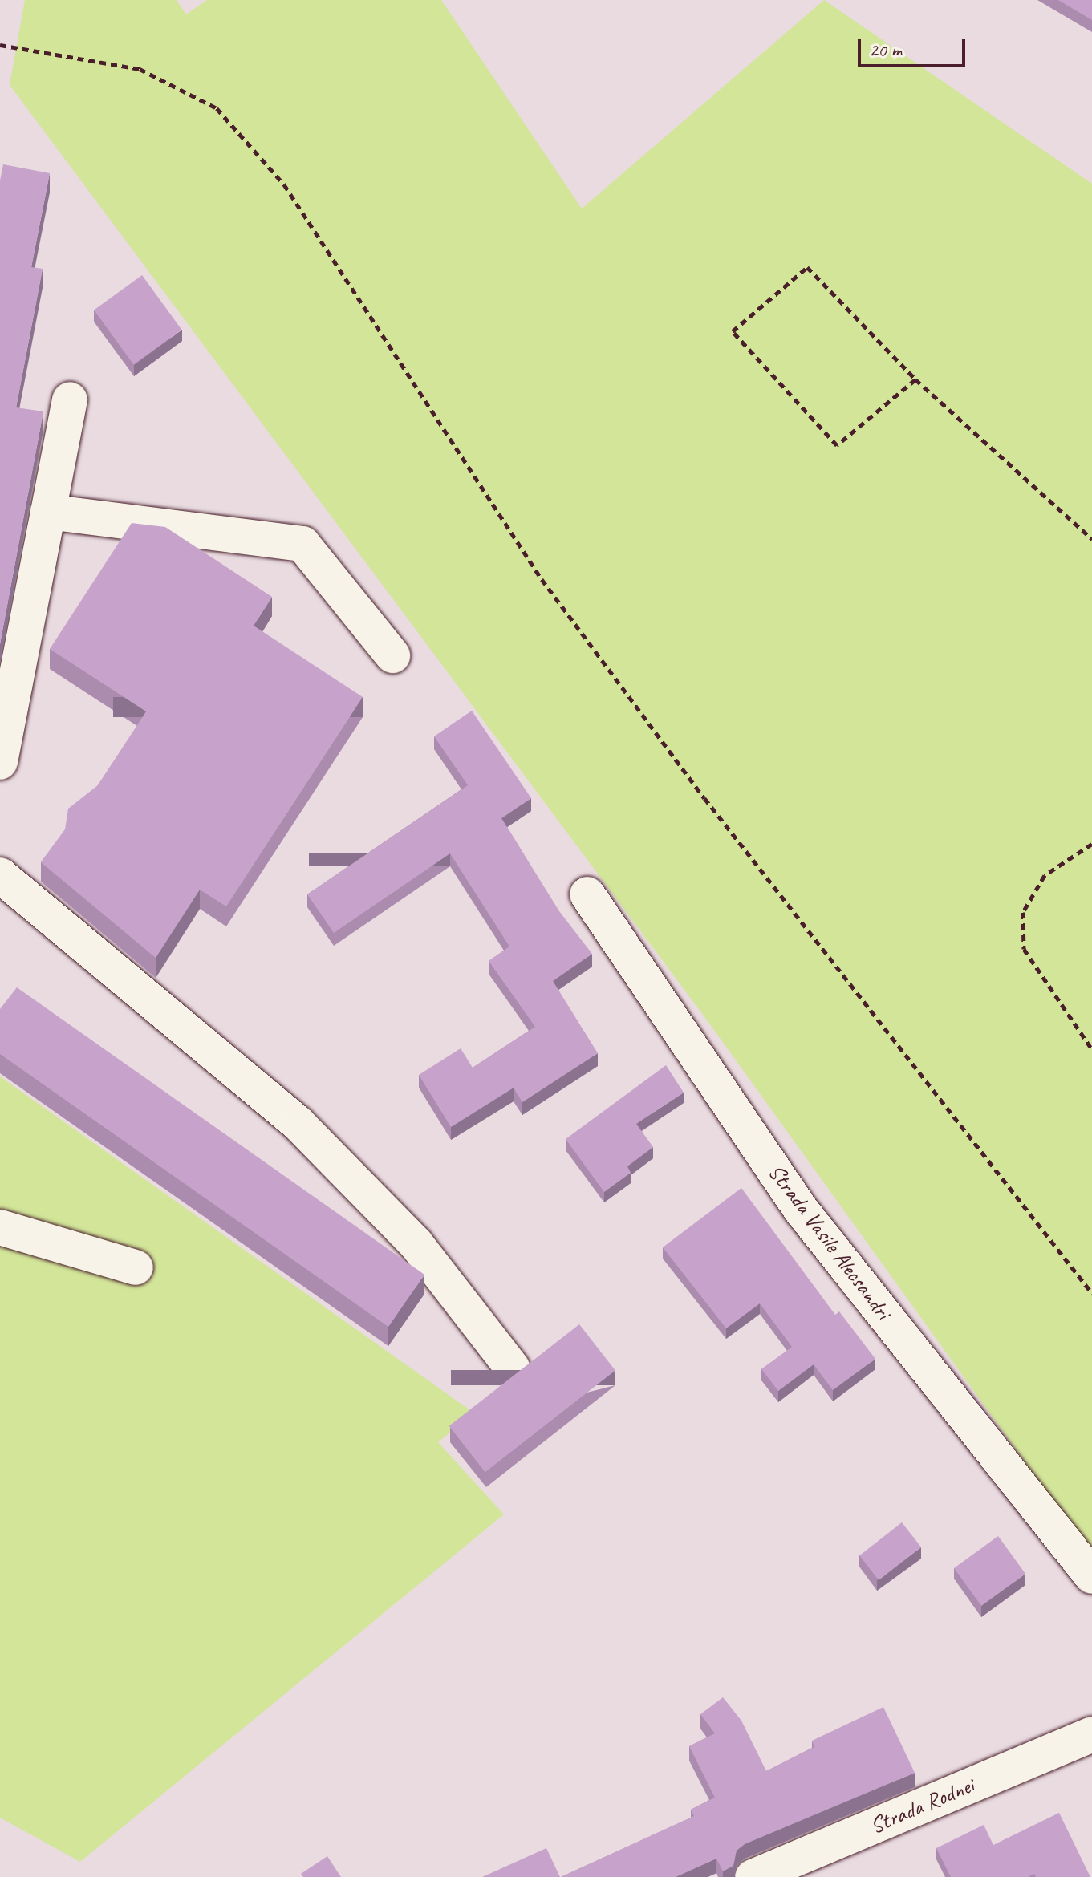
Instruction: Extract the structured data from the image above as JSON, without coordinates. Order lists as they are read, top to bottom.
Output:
{
  "streets": {
    "street": ["Strada Vasile Alecsandri", "Strada Rodnei"]
  },
  "scale_bar": "20 m"
}
